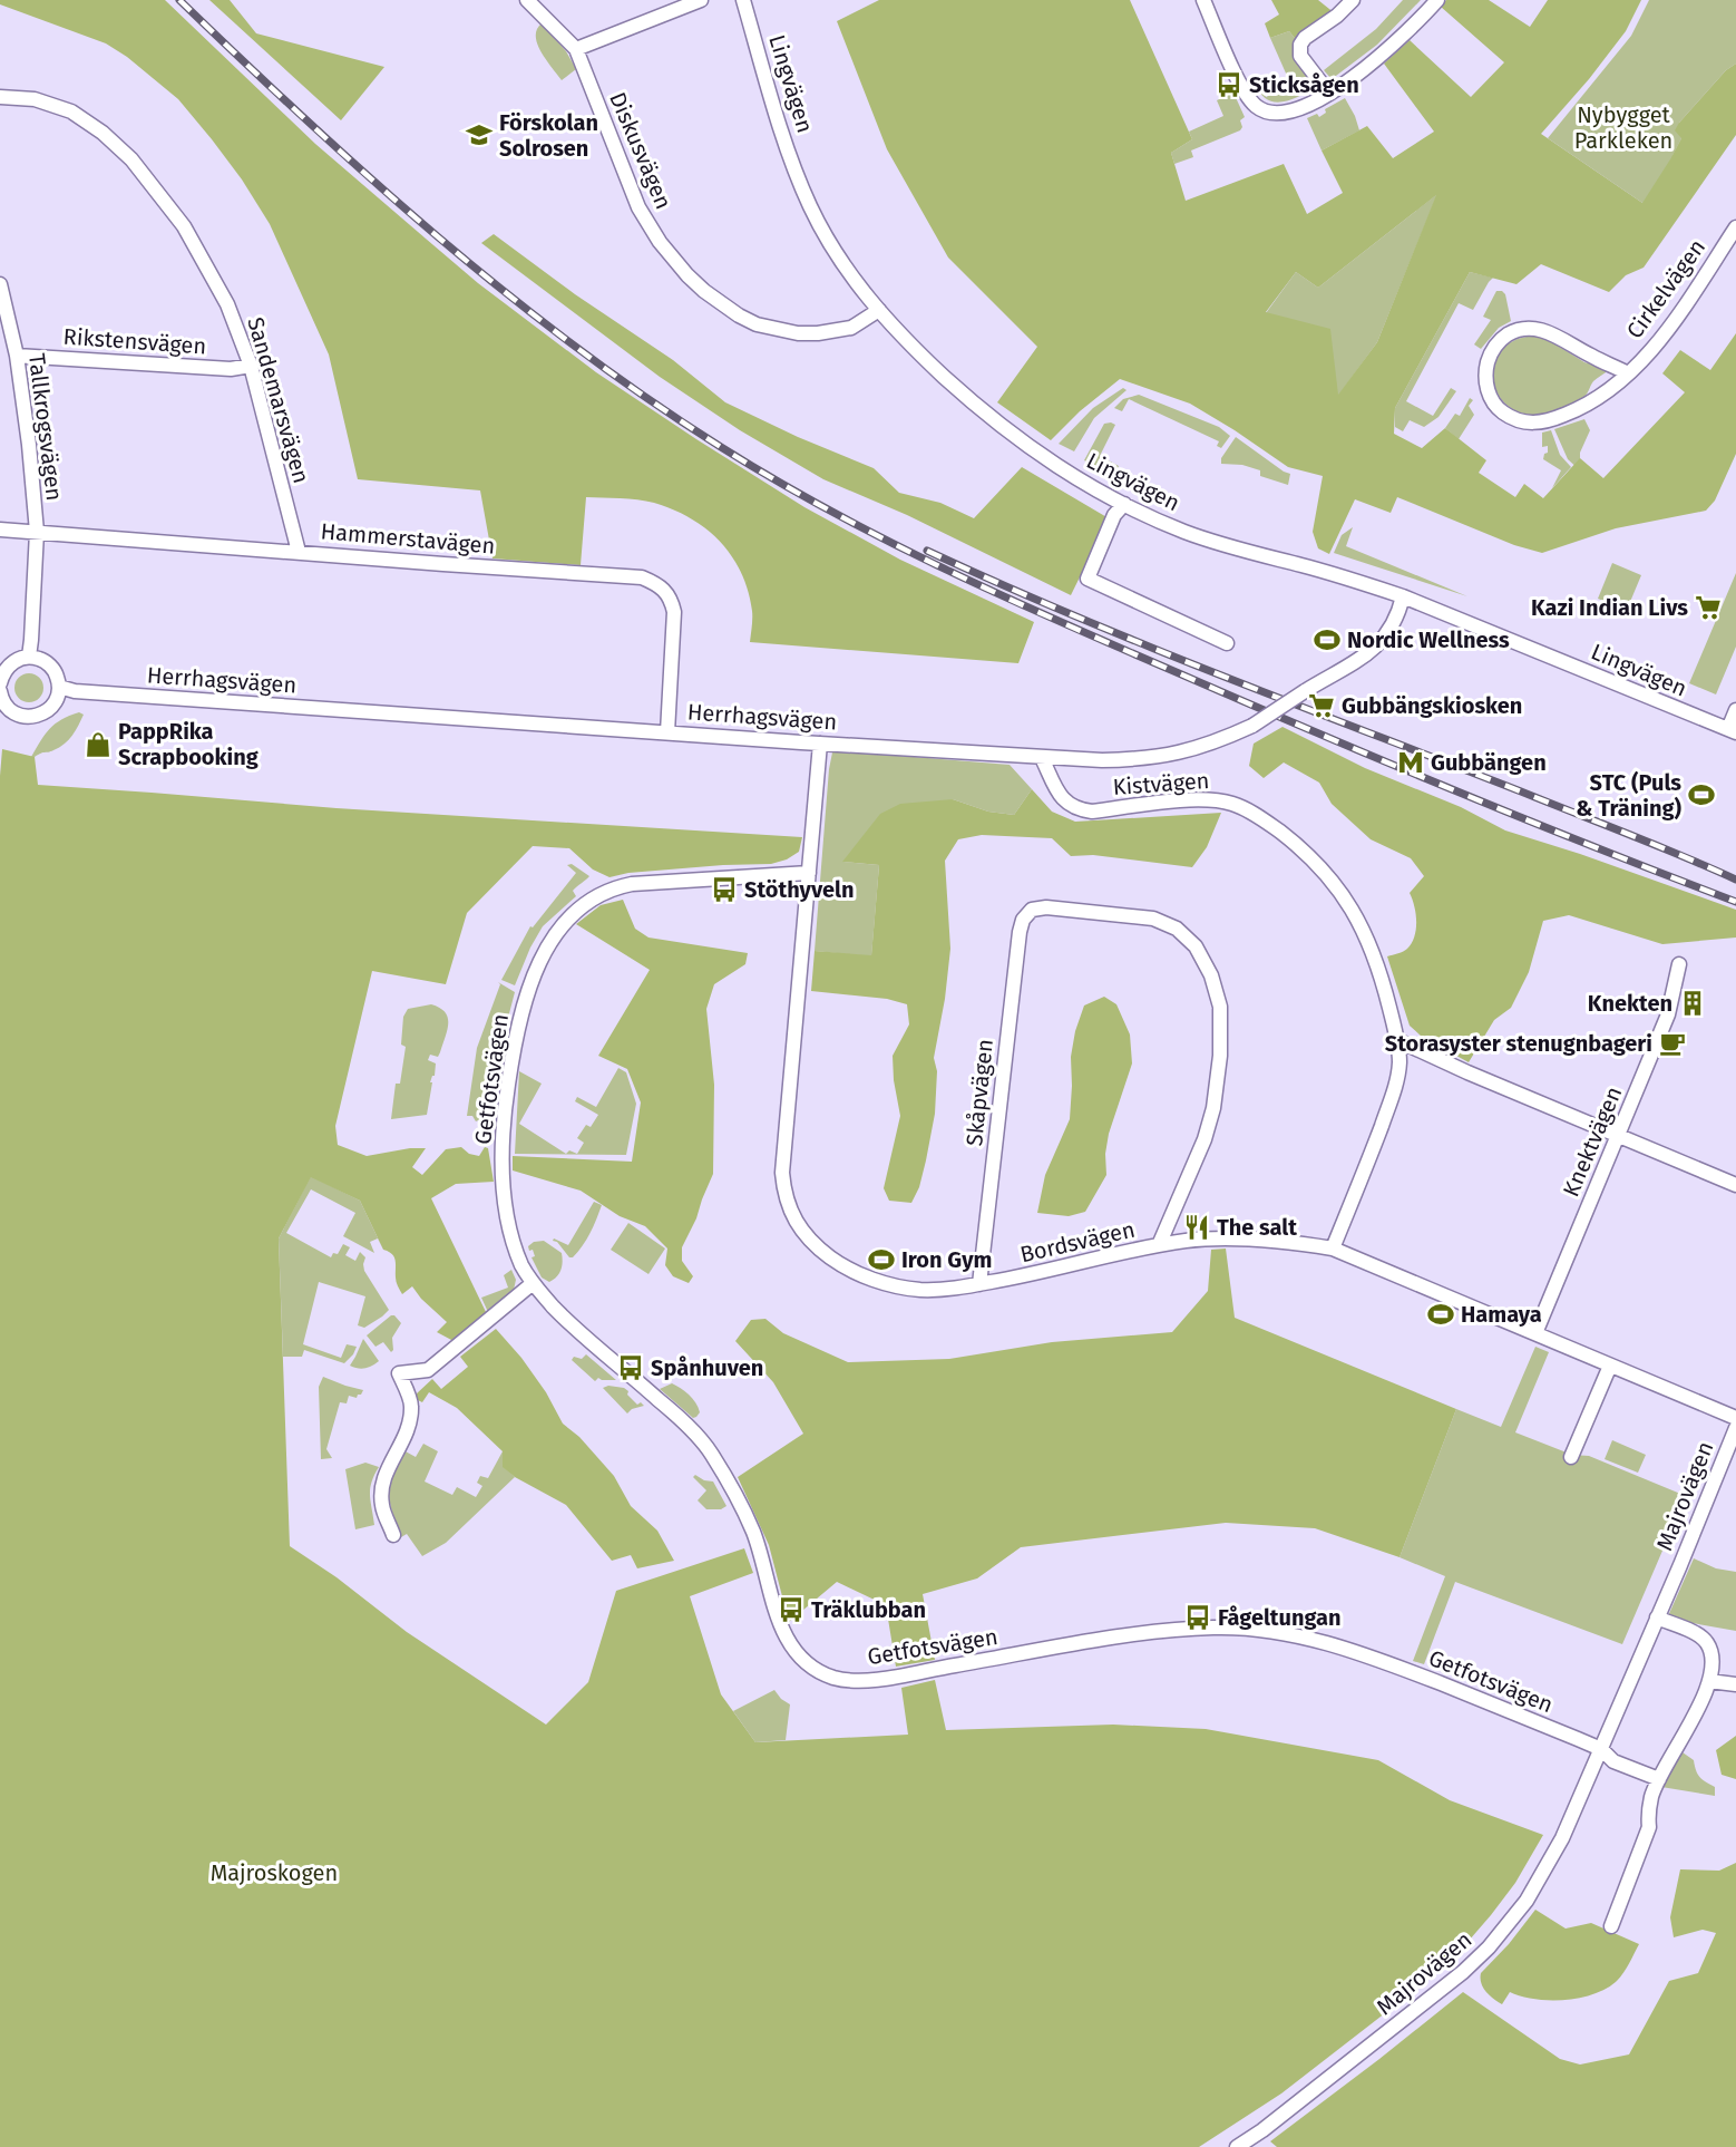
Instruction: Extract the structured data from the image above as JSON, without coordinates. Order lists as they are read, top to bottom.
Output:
{
  "streets": {
    "street": [
      "Lingvägen",
      "Diskusvägen",
      "Cirkelvägen",
      "Rikstensvägen",
      "Sandemarsvägen",
      "Tallkrogsvägen",
      "Hammerstavägen",
      "Herrhagsvägen",
      "Kistvägen",
      "Getfotsvägen",
      "Skåpvägen",
      "Knektvägen",
      "Bordsvägen",
      "Majrovägen"
    ]
  },
  "crossings": [
    ["Lingvägen", "Diskusvägen"],
    ["Lingvägen", "Herrhagsvägen"],
    ["Rikstensvägen", "Sandemarsvägen"],
    ["Rikstensvägen", "Tallkrogsvägen"],
    ["Sandemarsvägen", "Hammerstavägen"],
    ["Tallkrogsvägen", "Hammerstavägen"],
    ["Hammerstavägen", "Herrhagsvägen"],
    ["Herrhagsvägen", "Kistvägen"],
    ["Herrhagsvägen", "Bordsvägen"],
    ["Kistvägen", "Bordsvägen"],
    ["Getfotsvägen", "Bordsvägen"],
    ["Getfotsvägen", "Majrovägen"],
    ["Skåpvägen", "Bordsvägen"],
    ["Knektvägen", "Bordsvägen"]
  ],
  "parks": ["Nybygget Parkleken", "Majroskogen"],
  "places": {
    "bus stop": [
      "Sticksågen",
      "Stöthyveln",
      "Spånhuven",
      "Träklubban",
      "Fågeltungan"
    ],
    "school or university": ["Förskolan Solrosen"],
    "supermarket": ["Kazi Indian Livs", "Gubbängskiosken"],
    "sports": [
      "Nordic Wellness",
      "STC (Puls & Träning)",
      "Iron Gym",
      "Hamaya"
    ],
    "shop": ["PappRika Scrapbooking"],
    "metro station": ["Gubbängen"],
    "building": ["Knekten"],
    "cafe": ["Storasyster stenugnbageri"],
    "restaurant": ["The salt"]
  }
}
